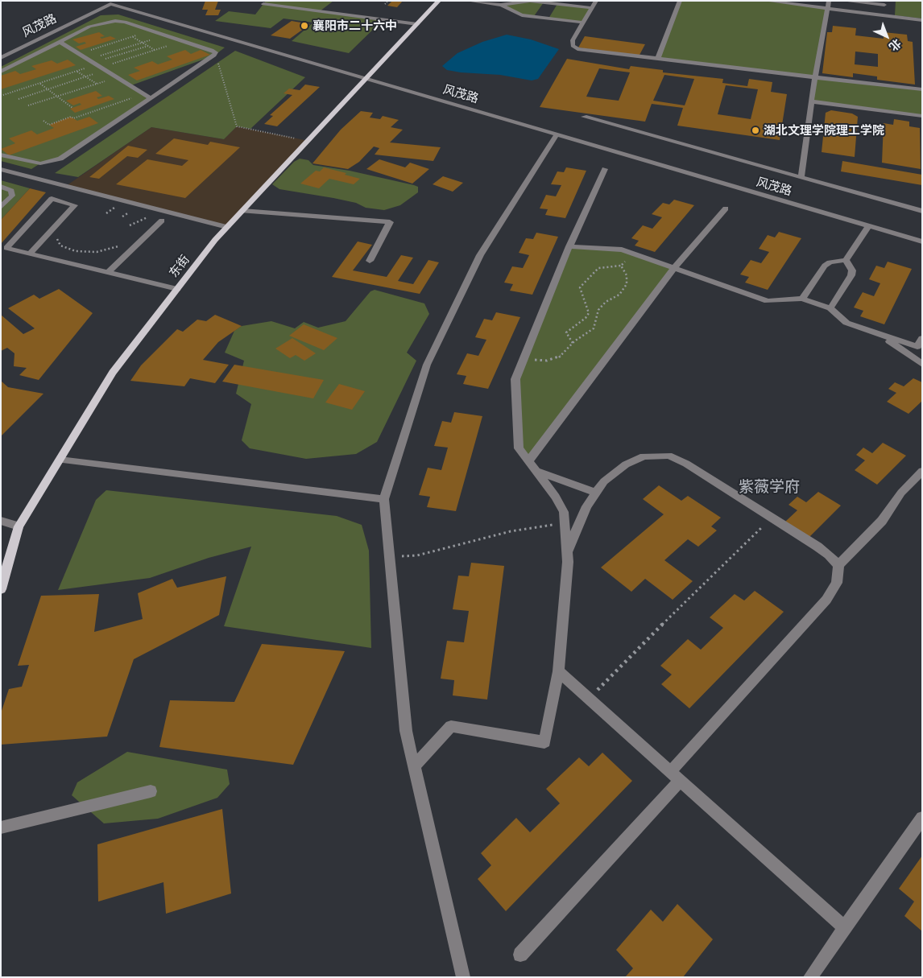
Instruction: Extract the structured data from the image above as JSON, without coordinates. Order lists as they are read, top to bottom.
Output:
{
  "streets": {
    "main road": ["东街"],
    "street": ["风茂路"]
  },
  "crossings": [
    ["风茂路", "东街"]
  ],
  "districts": ["紫薇学府"],
  "places": ["襄阳市二十六中", "湖北文理学院理工学院"],
  "north": "bottom right"
}
